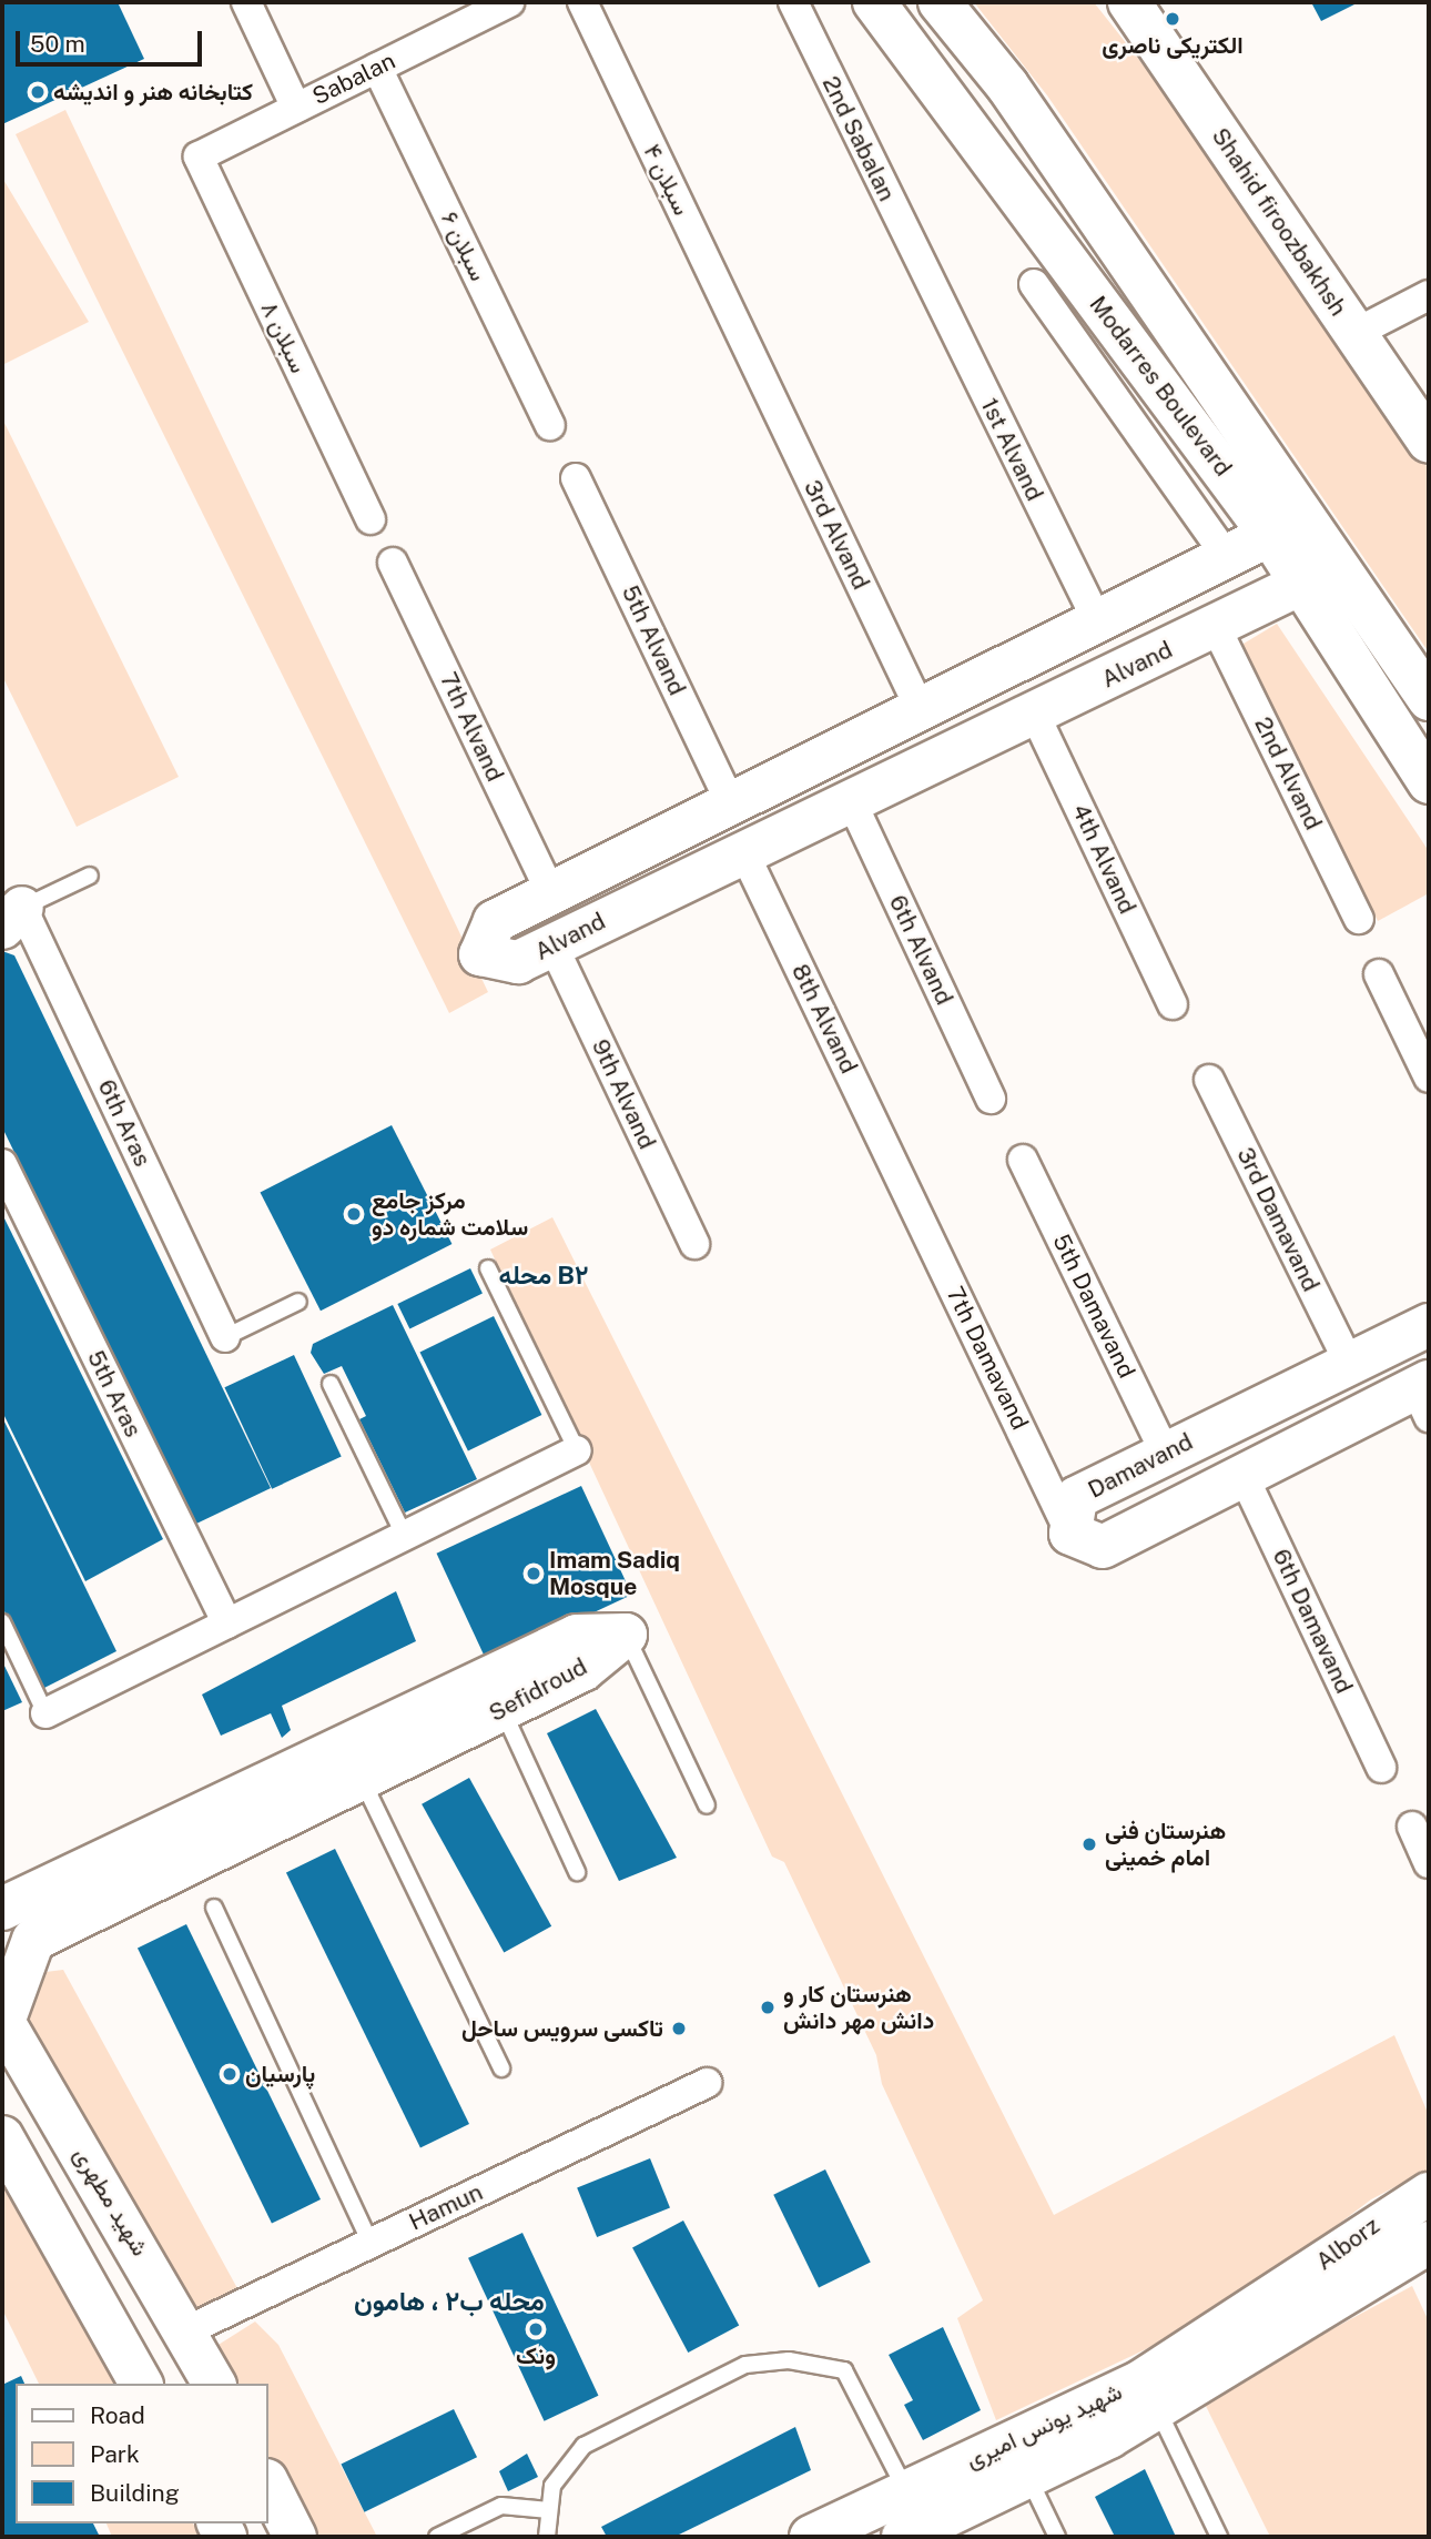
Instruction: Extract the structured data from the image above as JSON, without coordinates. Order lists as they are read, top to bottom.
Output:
{
  "streets": {
    "street": [
      "Sabalan",
      "2nd Sabalan",
      "سبلان ۴",
      "Shahid firoozbakhsh",
      "سبلان ۶",
      "سبلان ۸",
      "Modarres Boulevard",
      "1st Alvand",
      "3rd Alvand",
      "5th Alvand",
      "Alvand",
      "7th Alvand",
      "2nd Alvand",
      "4th Alvand",
      "6th Alvand",
      "8th Alvand",
      "9th Alvand",
      "6th Aras",
      "3rd Damavand",
      "5th Damavand",
      "7th Damavand",
      "5th Aras",
      "Damavand",
      "6th Damavand",
      "Sefidroud",
      "شهید مطهری",
      "Hamun",
      "Alborz",
      "شهید یونس امیری"
    ]
  },
  "crossings": [
    ["Sabalan", "سبلان ۶"],
    ["Sabalan", "سبلان ۸"],
    ["2nd Sabalan", "1st Alvand"],
    ["سبلان ۴", "3rd Alvand"],
    ["Modarres Boulevard", "Alvand"],
    ["1st Alvand", "Alvand"],
    ["3rd Alvand", "Alvand"],
    ["5th Alvand", "Alvand"],
    ["Alvand", "7th Alvand"],
    ["Alvand", "2nd Alvand"],
    ["Alvand", "4th Alvand"],
    ["Alvand", "6th Alvand"],
    ["Alvand", "8th Alvand"],
    ["Alvand", "9th Alvand"],
    ["8th Alvand", "7th Damavand"],
    ["3rd Damavand", "Damavand"],
    ["5th Damavand", "Damavand"],
    ["7th Damavand", "Damavand"],
    ["Sefidroud", "شهید مطهری"],
    ["شهید مطهری", "Hamun"],
    ["Alborz", "شهید یونس امیری"]
  ],
  "districts": ["محله B۲", "محله ب۲ ، هامون"],
  "places": [
    "الکتریکی ناصری",
    "کتابخانه هنر و اندیشه",
    "مرکز جامع سلامت شماره دو",
    "Imam Sadiq Mosque",
    "هنرستان فنی امام خمینی",
    "هنرستان کار و دانش مهر دانش",
    "تاکسی سرویس ساحل",
    "پارسیان",
    "ونک"
  ],
  "legend": ["Road", "Park", "Building"],
  "scale_bar": "50 m"
}
